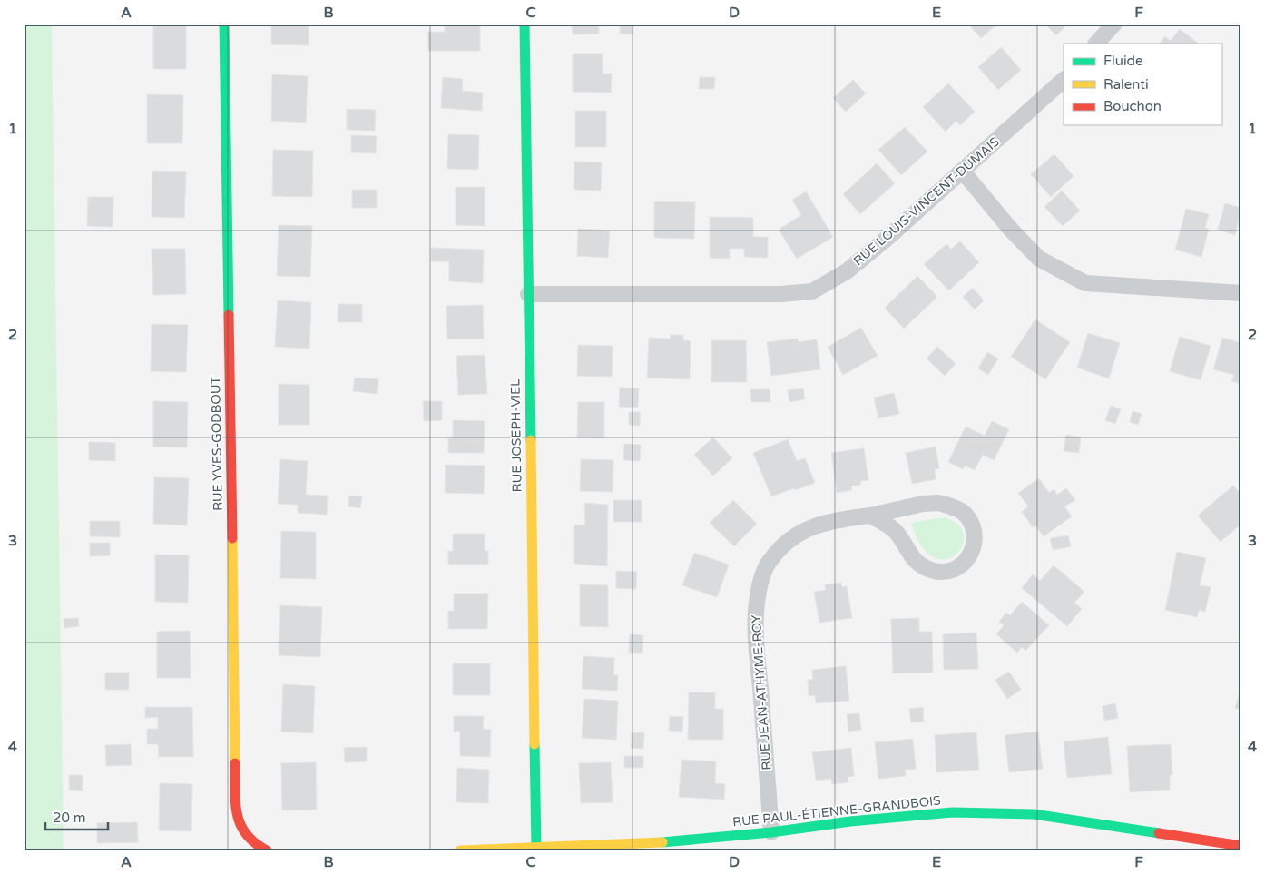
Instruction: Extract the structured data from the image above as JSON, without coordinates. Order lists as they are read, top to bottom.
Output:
{
  "streets": {
    "street": [
      "RUE LOUIS-VINCENT-DUMAIS",
      "RUE JOSEPH-VIEL",
      "RUE YVES-GODBOUT",
      "RUE JEAN-ATHYME-ROY",
      "RUE PAUL-ÉTIENNE-GRANDBOIS"
    ]
  },
  "crossings": [
    ["RUE LOUIS-VINCENT-DUMAIS", "RUE JOSEPH-VIEL"],
    ["RUE JOSEPH-VIEL", "RUE PAUL-ÉTIENNE-GRANDBOIS"],
    ["RUE JEAN-ATHYME-ROY", "RUE PAUL-ÉTIENNE-GRANDBOIS"]
  ],
  "legend": ["Fluide", "Ralenti", "Bouchon"],
  "scale_bar": "20 m",
  "grid": {
    "columns": [
      "A",
      "B",
      "C",
      "D",
      "E",
      "F"
    ],
    "rows": [
      "1",
      "2",
      "3",
      "4"
    ]
  }
}
